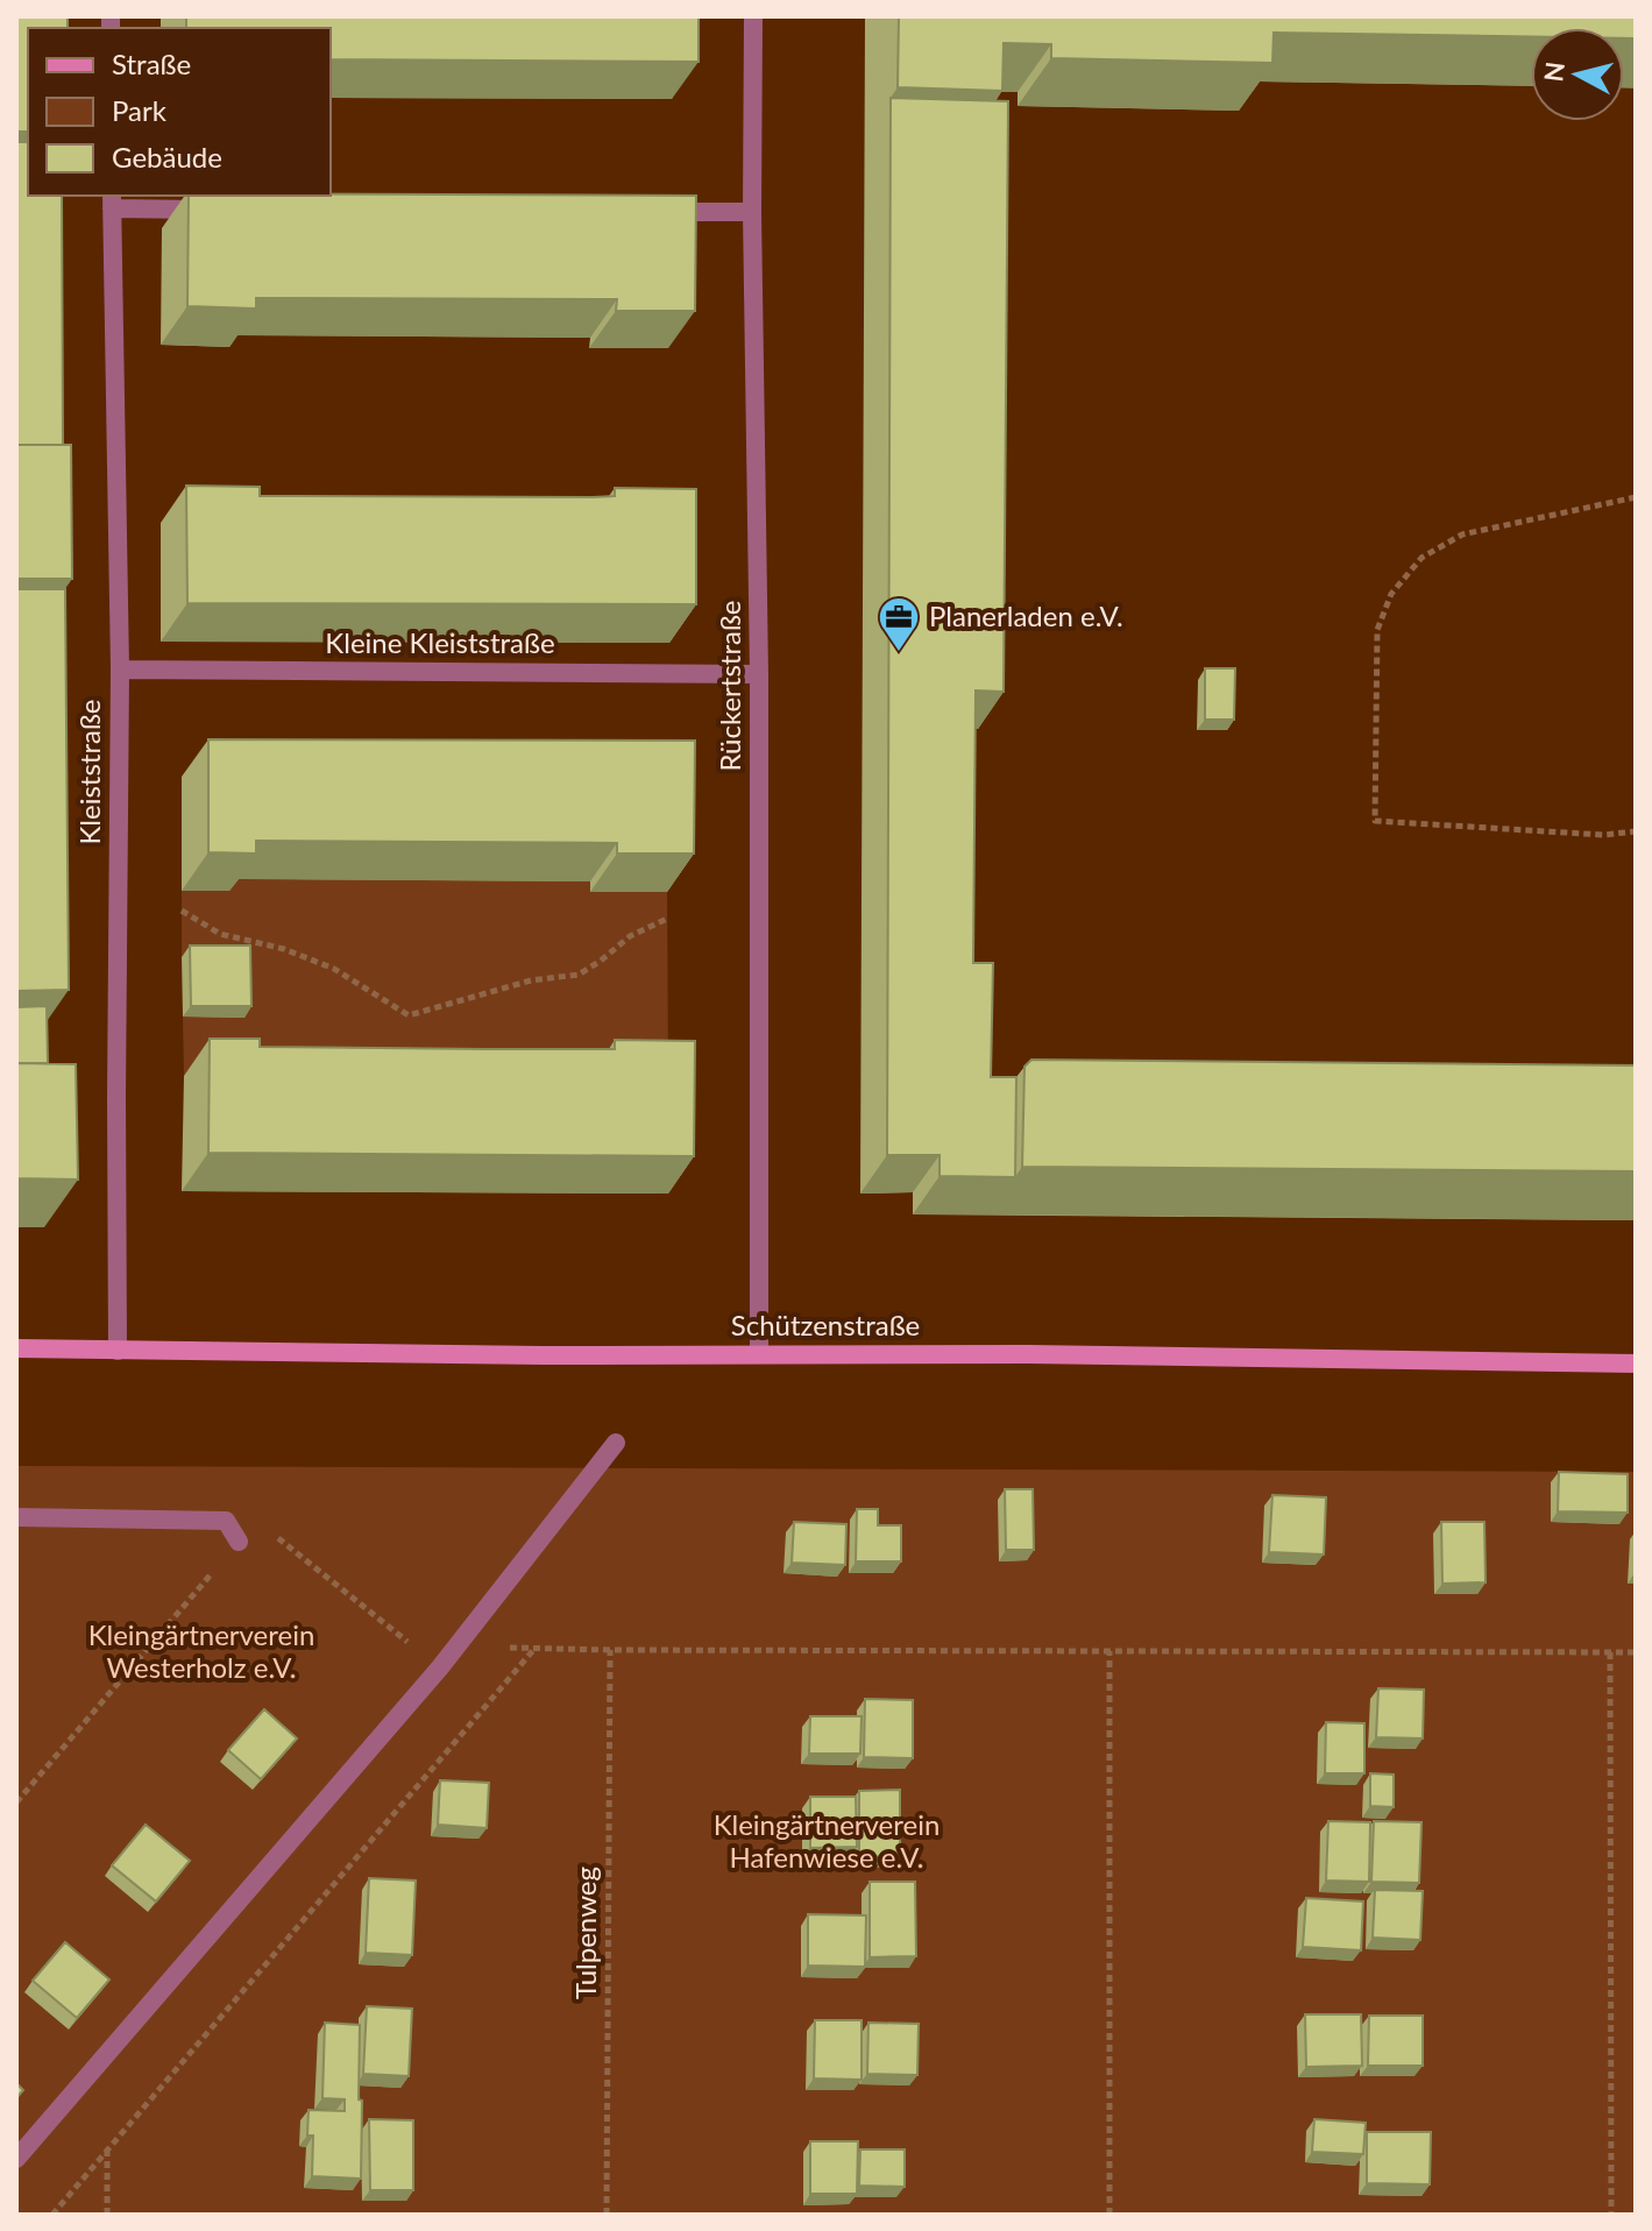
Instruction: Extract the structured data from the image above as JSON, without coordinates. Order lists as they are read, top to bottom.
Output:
{
  "streets": {
    "street": [
      "Kleine Kleiststraße",
      "Rückertstraße",
      "Kleiststraße",
      "Schützenstraße"
    ],
    "path": ["Tulpenweg"]
  },
  "crossings": [
    ["Kleine Kleiststraße", "Rückertstraße"],
    ["Kleine Kleiststraße", "Kleiststraße"],
    ["Rückertstraße", "Schützenstraße"],
    ["Kleiststraße", "Schützenstraße"]
  ],
  "parks": ["Kleingärtnerverein Westerholz e.V.", "Kleingärtnerverein Hafenwiese e.V."],
  "places": {
    "office": ["Planerladen e.V."]
  },
  "legend": ["Straße", "Park", "Gebäude"],
  "north": "left"
}
